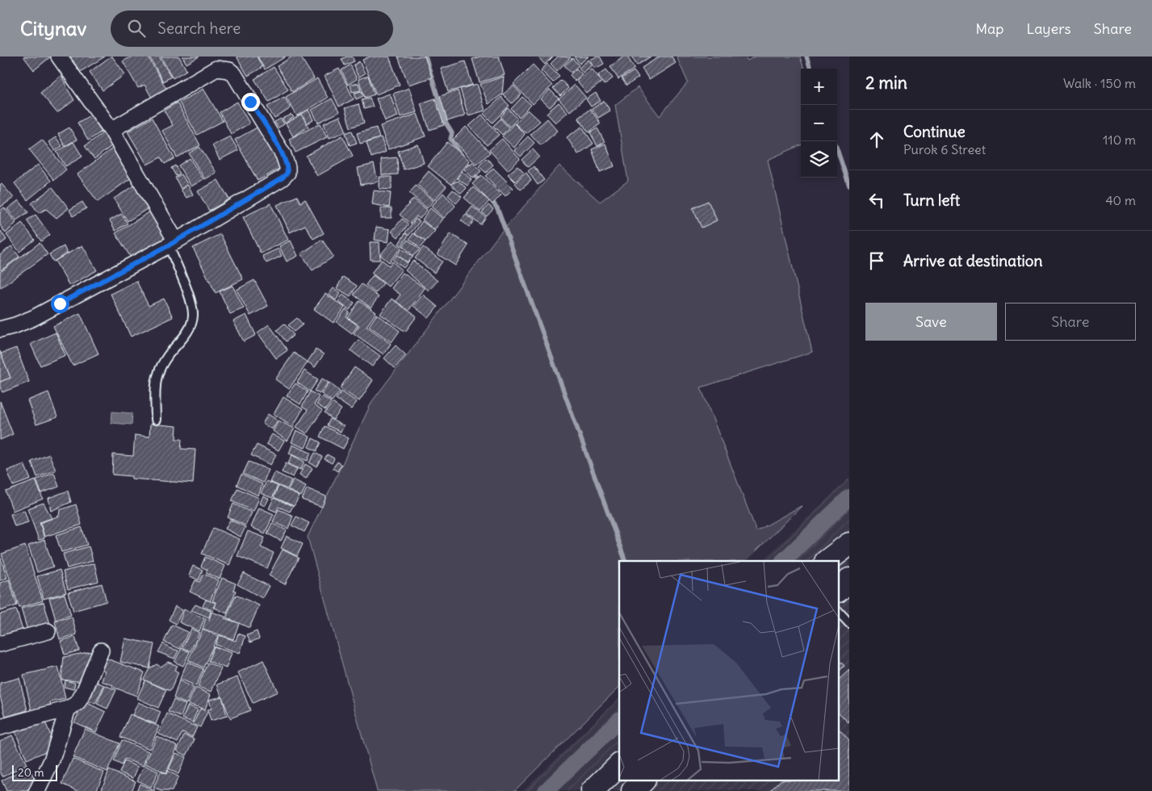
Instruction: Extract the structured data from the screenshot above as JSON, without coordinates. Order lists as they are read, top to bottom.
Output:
{
  "scale_bar": "20 m",
  "page": {
    "header": "Citynav",
    "search": "Search here",
    "nav": ["Map", "Layers", "Share"],
    "heading": ["2 min", "Walk · 150 m"],
    "map_buttons": ["+", "−"],
    "list": [
      ["Continue", "Purok 6 Street", "110 m"],
      ["Turn left", "40 m"],
      "Arrive at destination"
    ],
    "buttons": ["Save", "Share"],
    "scale": "20 m"
  }
}
